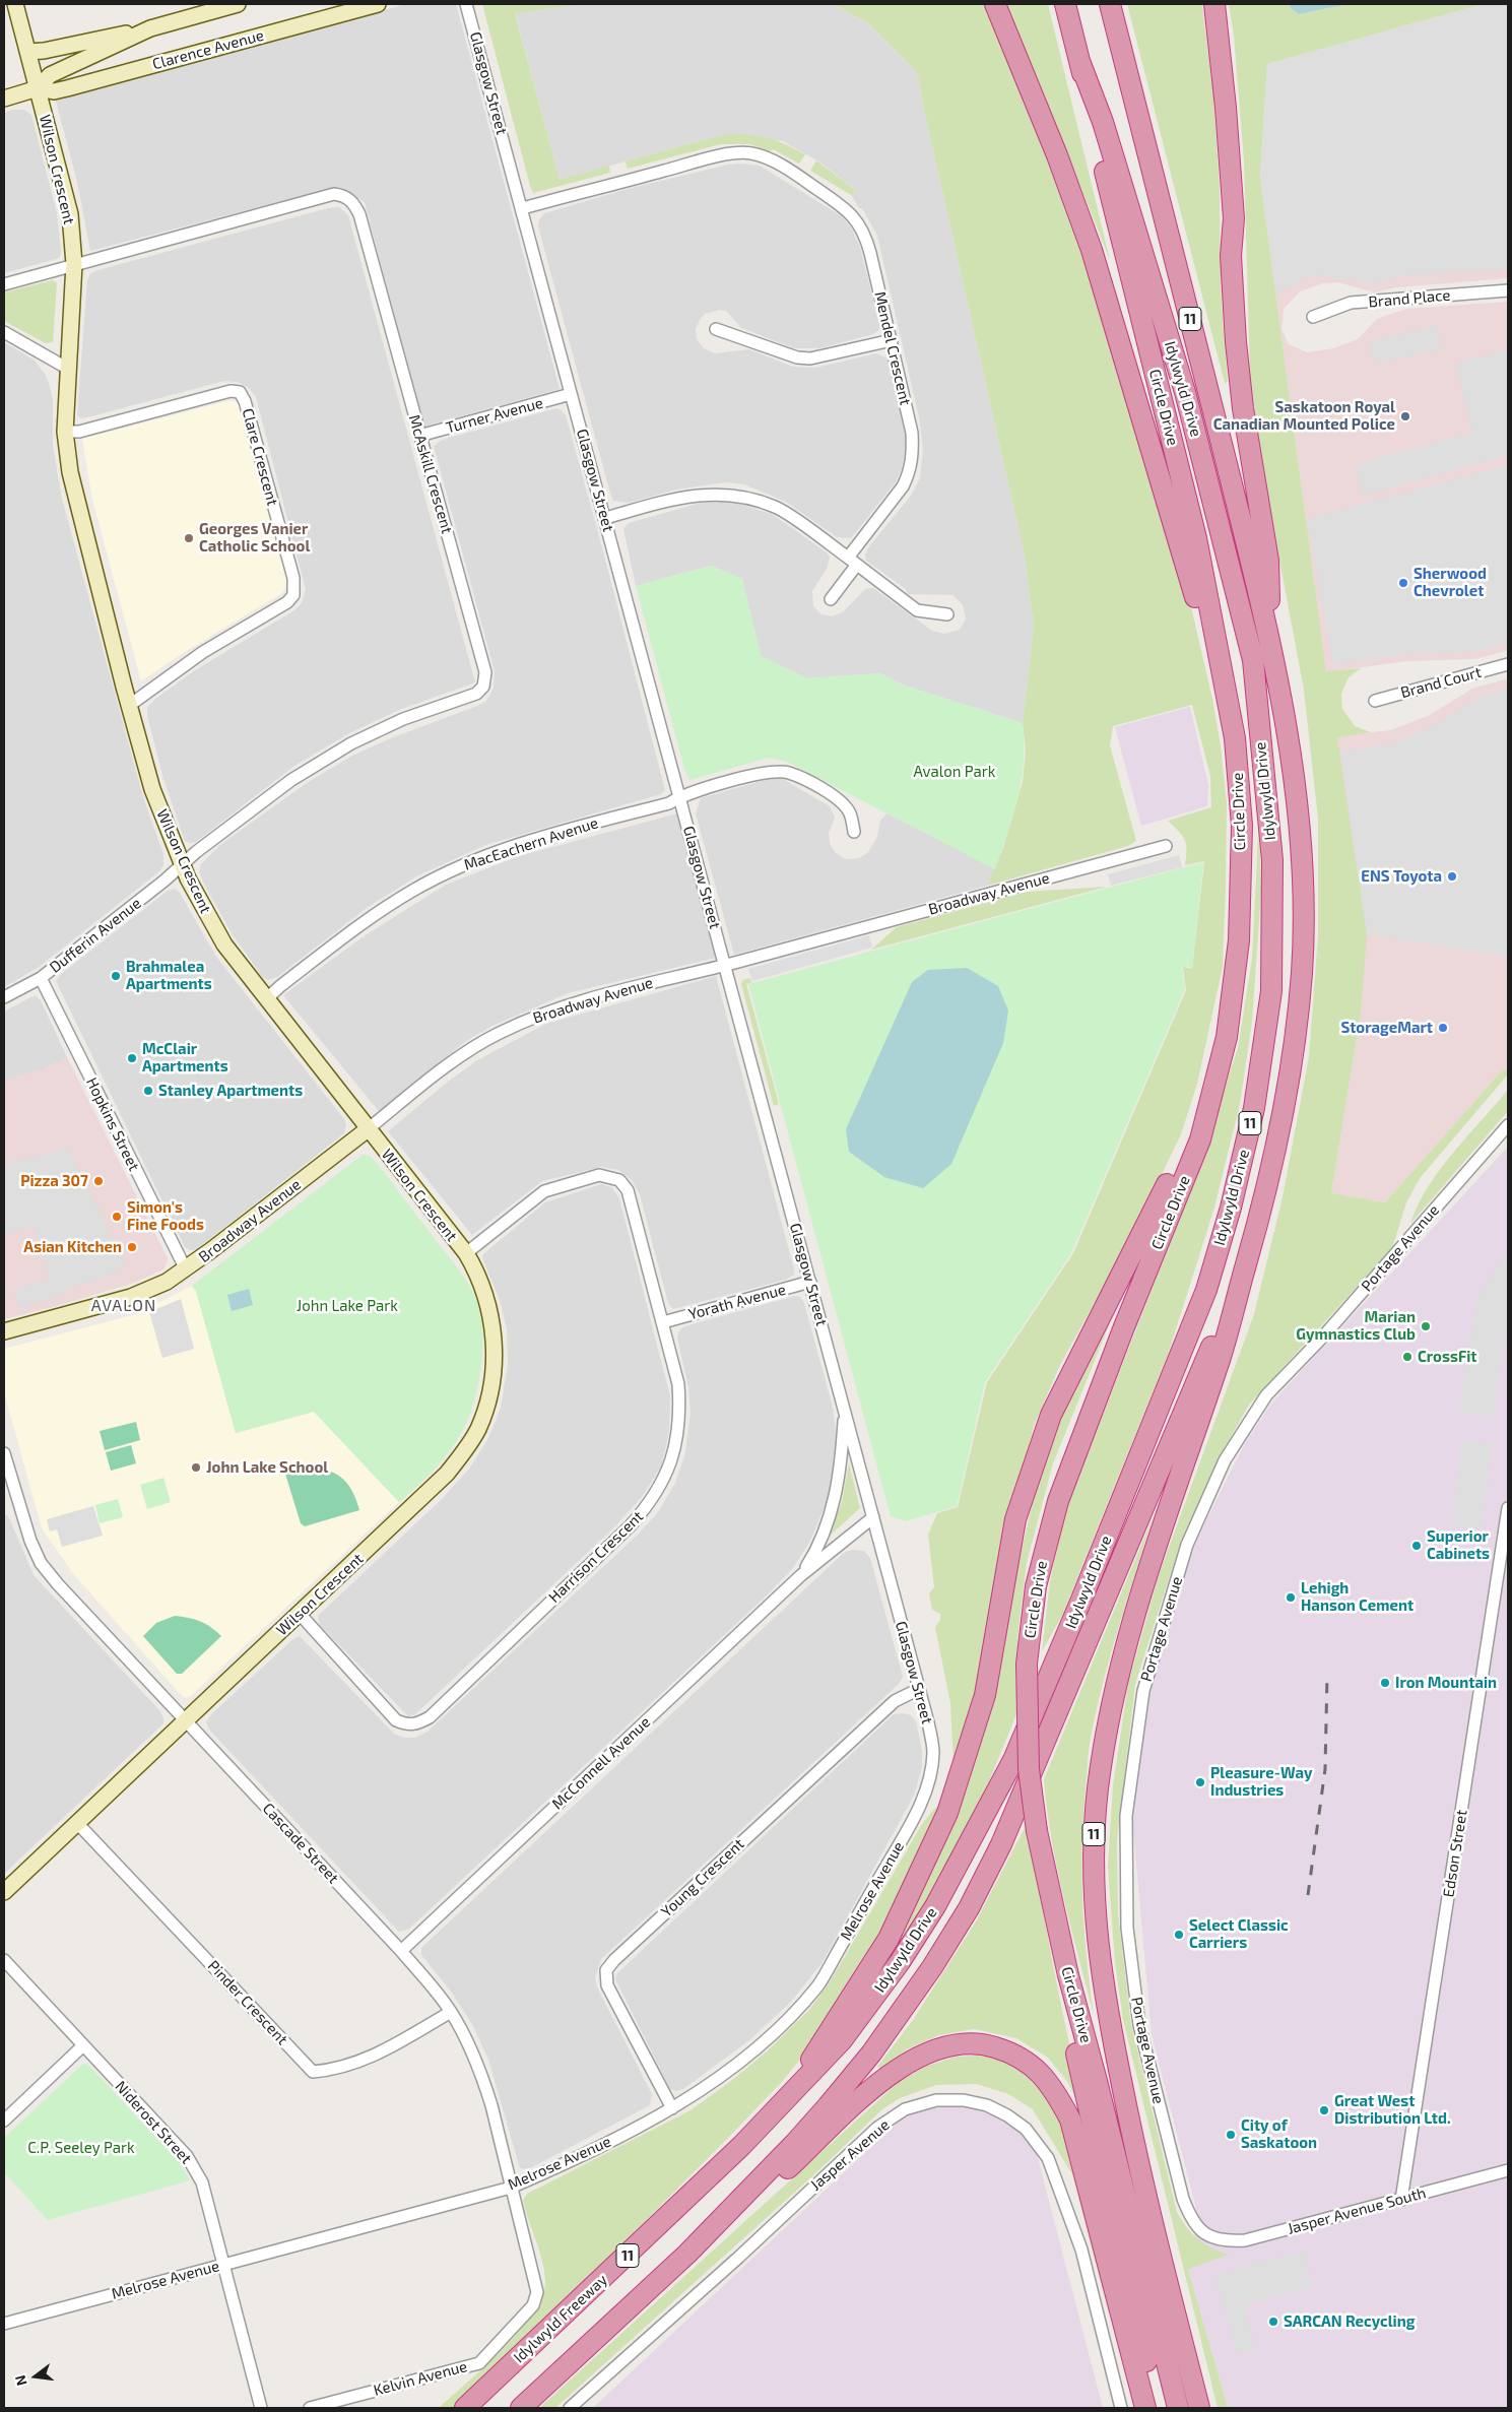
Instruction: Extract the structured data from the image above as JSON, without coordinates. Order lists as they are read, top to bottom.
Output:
{
  "streets": {
    "highway": [
      "11",
      "Idylwyld Drive",
      "Circle Drive",
      "Idylwyld Freeway"
    ],
    "street": [
      "Clarence Avenue",
      "Glasgow Street",
      "Wilson Crescent",
      "Brand Place",
      "Mendel Crescent",
      "Turner Avenue",
      "Clare Crescent",
      "McAskill Crescent",
      "Brand Court",
      "MacEachern Avenue",
      "Broadway Avenue",
      "Dufferin Avenue",
      "Hopkins Street",
      "Portage Avenue",
      "Yorath Avenue",
      "Harrison Crescent",
      "McConnell Avenue",
      "Cascade Street",
      "Edson Street",
      "Young Crescent",
      "Melrose Avenue",
      "Pinder Crescent",
      "Niderost Street",
      "Jasper Avenue",
      "Jasper Avenue South",
      "Kelvin Avenue"
    ]
  },
  "crossings": [
    ["Clarence Avenue", "Wilson Crescent"],
    ["Glasgow Street", "Mendel Crescent"],
    ["Glasgow Street", "Turner Avenue"],
    ["Glasgow Street", "MacEachern Avenue"],
    ["Glasgow Street", "Broadway Avenue"],
    ["Glasgow Street", "Yorath Avenue"],
    ["Glasgow Street", "McConnell Avenue"],
    ["Glasgow Street", "Young Crescent"],
    ["Glasgow Street", "Melrose Avenue"],
    ["Wilson Crescent", "Clare Crescent"],
    ["Wilson Crescent", "McAskill Crescent"],
    ["Wilson Crescent", "MacEachern Avenue"],
    ["Wilson Crescent", "Broadway Avenue"],
    ["Wilson Crescent", "Dufferin Avenue"],
    ["Wilson Crescent", "Harrison Crescent"],
    ["Wilson Crescent", "Cascade Street"],
    ["Wilson Crescent", "Pinder Crescent"],
    ["11", "Idylwyld Drive"],
    ["Idylwyld Drive", "Circle Drive"],
    ["Idylwyld Drive", "Idylwyld Freeway"],
    ["Turner Avenue", "McAskill Crescent"],
    ["McAskill Crescent", "Dufferin Avenue"],
    ["Broadway Avenue", "Hopkins Street"],
    ["Dufferin Avenue", "Hopkins Street"],
    ["Portage Avenue", "Jasper Avenue South"],
    ["Yorath Avenue", "Harrison Crescent"],
    ["McConnell Avenue", "Cascade Street"],
    ["Cascade Street", "Melrose Avenue"],
    ["Cascade Street", "Pinder Crescent"],
    ["Cascade Street", "Kelvin Avenue"],
    ["Edson Street", "Jasper Avenue South"],
    ["Young Crescent", "Melrose Avenue"],
    ["Melrose Avenue", "Niderost Street"]
  ],
  "districts": ["AVALON"],
  "parks": ["Avalon Park", "John Lake Park", "C.P. Seeley Park"],
  "places": [
    "Saskatoon Royal Canadian Mounted Police",
    "Georges Vanier Catholic School",
    "Sherwood Chevrolet",
    "ENS Toyota",
    "Brahmalea Apartments",
    "StorageMart",
    "McClair Apartments",
    "Stanley Apartments",
    "Pizza 307",
    "Simon's Fine Foods",
    "Asian Kitchen",
    "Marian Gymnastics Club",
    "CrossFit",
    "John Lake School",
    "Superior Cabinets",
    "Lehigh Hanson Cement",
    "Iron Mountain",
    "Pleasure-Way Industries",
    "Select Classic Carriers",
    "Great West Distribution Ltd.",
    "City of Saskatoon",
    "SARCAN Recycling"
  ],
  "north": "left"
}
